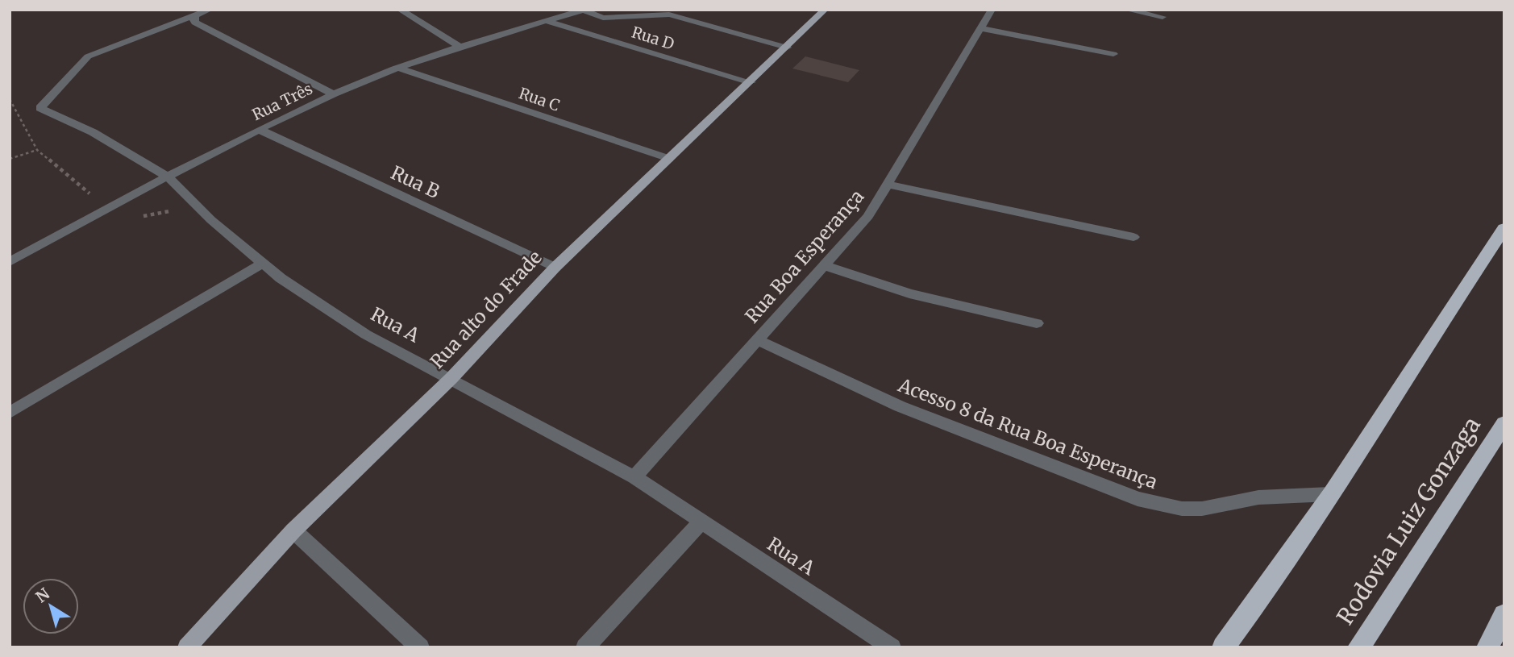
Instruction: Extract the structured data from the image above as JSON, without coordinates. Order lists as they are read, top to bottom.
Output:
{
  "streets": {
    "highway": ["Rodovia Luiz Gonzaga"],
    "main road": ["Rua alto do Frade"],
    "street": [
      "Rua D",
      "Rua C",
      "Rua Três",
      "Rua B",
      "Rua Boa Esperança",
      "Rua A",
      "Acesso 8 da Rua Boa Esperança"
    ]
  },
  "crossings": [
    ["Rua D", "Rua Três"],
    ["Rua D", "Rua alto do Frade"],
    ["Rua C", "Rua Três"],
    ["Rua C", "Rua alto do Frade"],
    ["Rua Três", "Rua B"],
    ["Rua Três", "Rua A"],
    ["Rua B", "Rua alto do Frade"],
    ["Rua Boa Esperança", "Rua A"],
    ["Rua Boa Esperança", "Acesso 8 da Rua Boa Esperança"],
    ["Rua alto do Frade", "Rua A"]
  ],
  "north": "top left"
}
